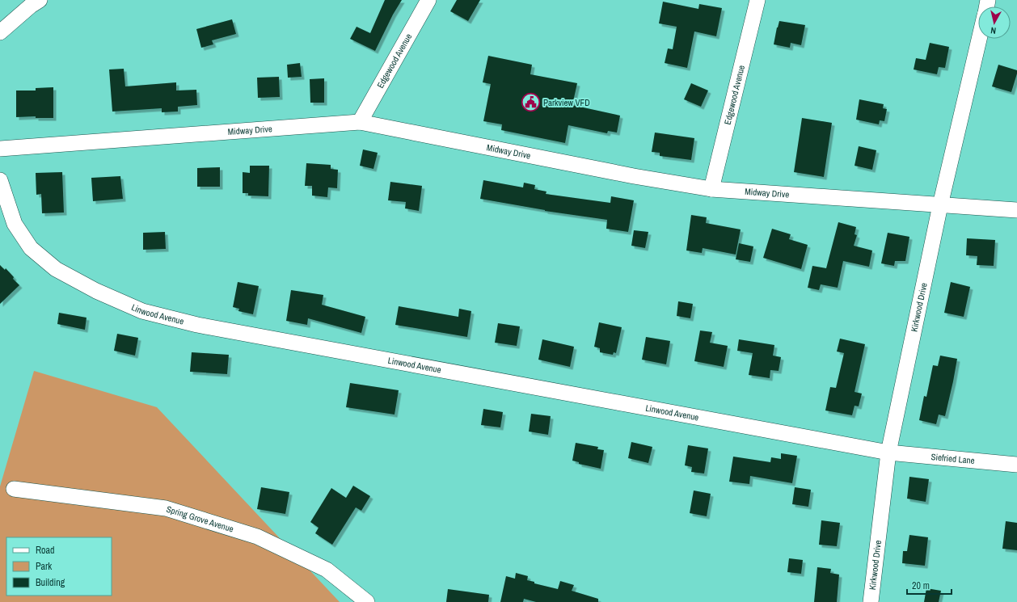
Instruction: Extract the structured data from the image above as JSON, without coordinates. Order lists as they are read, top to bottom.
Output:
{
  "streets": {
    "street": [
      "Edgewood Avenue",
      "Midway Drive",
      "Kirkwood Drive",
      "Linwood Avenue",
      "Siefried Lane",
      "Spring Grove Avenue"
    ]
  },
  "crossings": [
    ["Edgewood Avenue", "Midway Drive"],
    ["Midway Drive", "Kirkwood Drive"],
    ["Kirkwood Drive", "Linwood Avenue"],
    ["Kirkwood Drive", "Siefried Lane"],
    ["Linwood Avenue", "Siefried Lane"]
  ],
  "places": {
    "public building": ["Parkview VFD"]
  },
  "legend": ["Road", "Park", "Building"],
  "scale_bar": "20 m",
  "north": "bottom"
}
